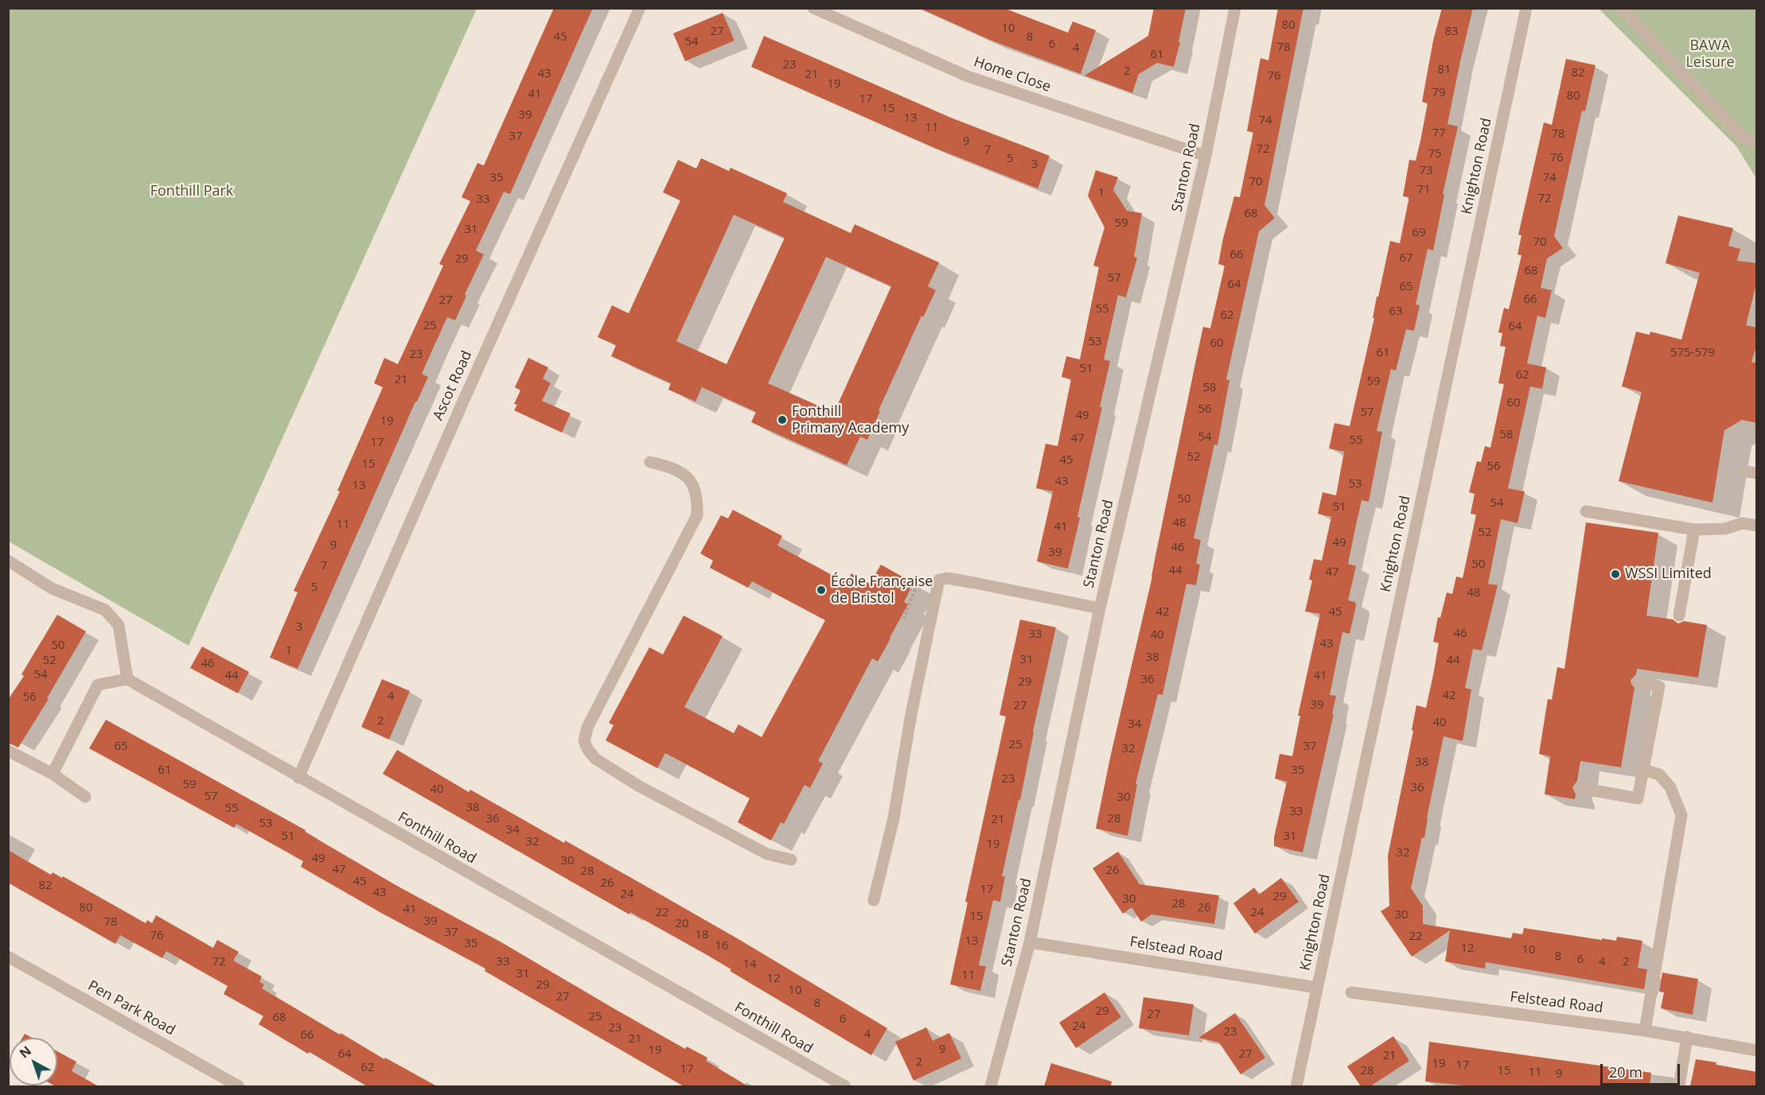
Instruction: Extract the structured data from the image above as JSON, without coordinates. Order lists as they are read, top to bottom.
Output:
{
  "streets": {
    "street": [
      "Home Close",
      "Knighton Road",
      "Stanton Road",
      "Ascot Road",
      "Fonthill Road",
      "Felstead Road",
      "Pen Park Road"
    ]
  },
  "crossings": [
    ["Home Close", "Stanton Road"],
    ["Knighton Road", "Felstead Road"],
    ["Stanton Road", "Felstead Road"],
    ["Ascot Road", "Fonthill Road"]
  ],
  "parks": ["BAWA Leisure", "Fonthill Park"],
  "places": ["Fonthill Primary Academy", "WSSI Limited", "École Française de Bristol"],
  "house_numbers": [
    "80",
    "10",
    "27",
    "83",
    "45",
    "8",
    "54",
    "6",
    "78",
    "4",
    "61",
    "23",
    "81",
    "2",
    "82",
    "43",
    "21",
    "76",
    "19",
    "79",
    "41",
    "80",
    "17",
    "15",
    "39",
    "13",
    "74",
    "11",
    "77",
    "78",
    "37",
    "9",
    "72",
    "7",
    "75",
    "76",
    "5",
    "3",
    "73",
    "35",
    "74",
    "70",
    "71",
    "1",
    "72",
    "33",
    "68",
    "59",
    "31",
    "69",
    "70",
    "66",
    "67",
    "29",
    "68",
    "57",
    "64",
    "65",
    "66",
    "27",
    "55",
    "63",
    "62",
    "25",
    "64",
    "53",
    "60",
    "61",
    "575-579",
    "23",
    "51",
    "62",
    "21",
    "59",
    "58",
    "60",
    "56",
    "57",
    "49",
    "19",
    "58",
    "54",
    "47",
    "55",
    "17",
    "52",
    "45",
    "15",
    "56",
    "43",
    "53",
    "13",
    "50",
    "54",
    "51",
    "48",
    "11",
    "41",
    "52",
    "49",
    "9",
    "46",
    "39",
    "50",
    "7",
    "44",
    "47",
    "5",
    "48",
    "42",
    "45",
    "3",
    "46",
    "33",
    "40",
    "43",
    "50",
    "1",
    "38",
    "31",
    "52",
    "44",
    "46",
    "54",
    "44",
    "41",
    "36",
    "29",
    "42",
    "4",
    "56",
    "39",
    "27",
    "2",
    "40",
    "34",
    "25",
    "65",
    "37",
    "32",
    "38",
    "61",
    "35",
    "23",
    "59",
    "36",
    "40",
    "57",
    "30",
    "38",
    "55",
    "33",
    "36",
    "28",
    "21",
    "53",
    "34",
    "51",
    "31",
    "32",
    "19",
    "32",
    "49",
    "30",
    "47",
    "26",
    "28",
    "45",
    "26",
    "82",
    "17",
    "43",
    "24",
    "29",
    "30",
    "28",
    "80",
    "26",
    "41",
    "22",
    "24",
    "30",
    "15",
    "39",
    "78",
    "20",
    "37",
    "18",
    "76",
    "22",
    "13",
    "35",
    "16",
    "12",
    "10",
    "8",
    "6",
    "72",
    "33",
    "4",
    "2",
    "14",
    "31",
    "11",
    "12",
    "29",
    "10",
    "27",
    "8",
    "29",
    "27",
    "25",
    "68",
    "6",
    "24",
    "23",
    "23",
    "4",
    "66",
    "21",
    "9",
    "19",
    "64",
    "27",
    "21",
    "2",
    "19",
    "17",
    "62",
    "17",
    "28",
    "15",
    "11",
    "9"
  ],
  "scale_bar": "20 m",
  "north": "top left"
}
